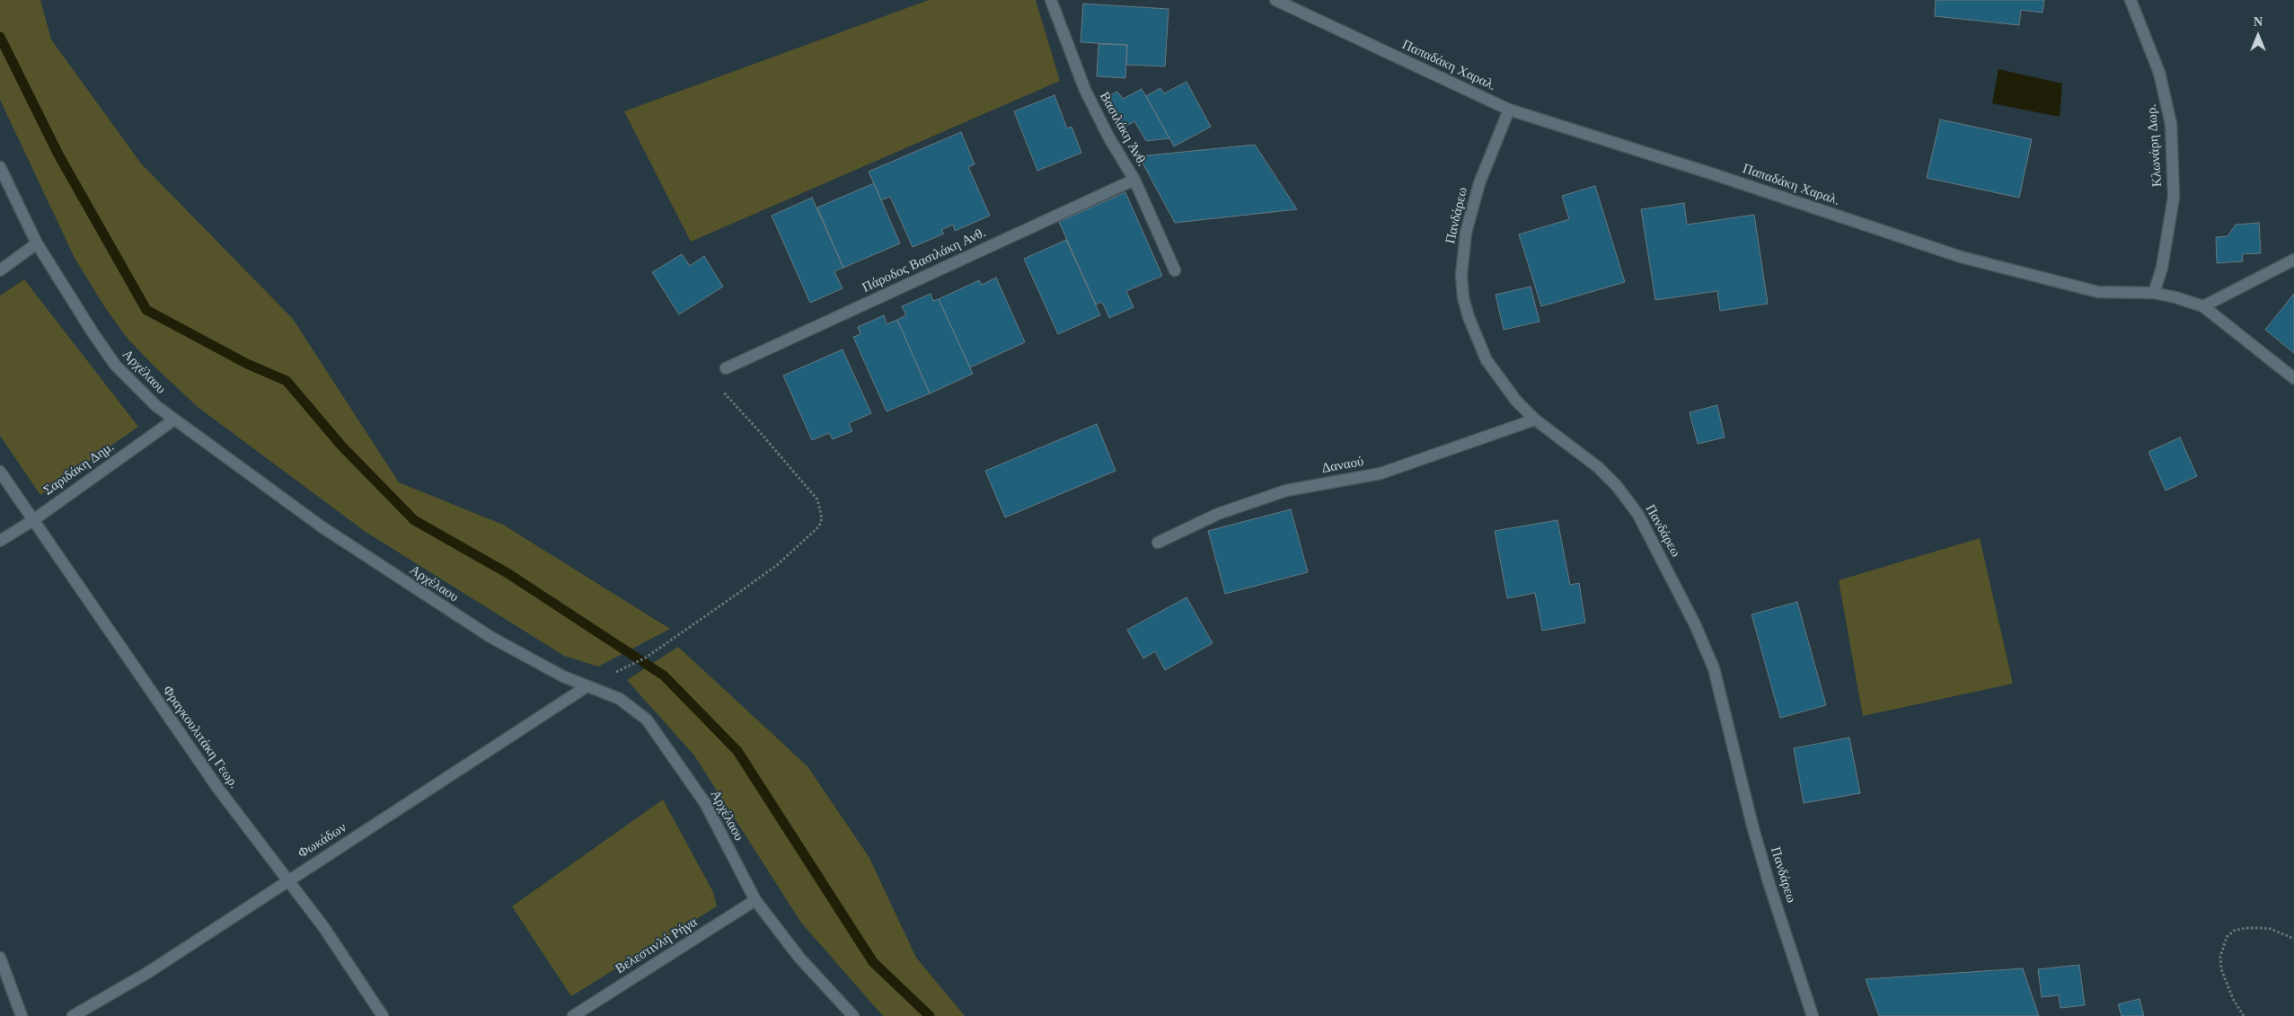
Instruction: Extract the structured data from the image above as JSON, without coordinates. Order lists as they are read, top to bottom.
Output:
{
  "streets": {
    "street": [
      "Παπαδάκη Χαραλ.",
      "Βασιλάκη Άνθ.",
      "Κλωνάρη Δωρ.",
      "Πανδάρεω",
      "Πάροδος Βασιλάκη Ανθ.",
      "Αρχέλαου",
      "Δαναού",
      "Σαριδάκη Δημ.",
      "Φραγκουλιτάκη Γεωρ.",
      "Φωκάδων",
      "Βελεστινλή Ρήγα"
    ]
  },
  "crossings": [
    ["Παπαδάκη Χαραλ.", "Κλωνάρη Δωρ."],
    ["Παπαδάκη Χαραλ.", "Πανδάρεω"],
    ["Βασιλάκη Άνθ.", "Πάροδος Βασιλάκη Ανθ."],
    ["Πανδάρεω", "Δαναού"],
    ["Αρχέλαου", "Σαριδάκη Δημ."],
    ["Αρχέλαου", "Φωκάδων"],
    ["Αρχέλαου", "Βελεστινλή Ρήγα"],
    ["Σαριδάκη Δημ.", "Φραγκουλιτάκη Γεωρ."],
    ["Φραγκουλιτάκη Γεωρ.", "Φωκάδων"]
  ],
  "north": "top"
}
